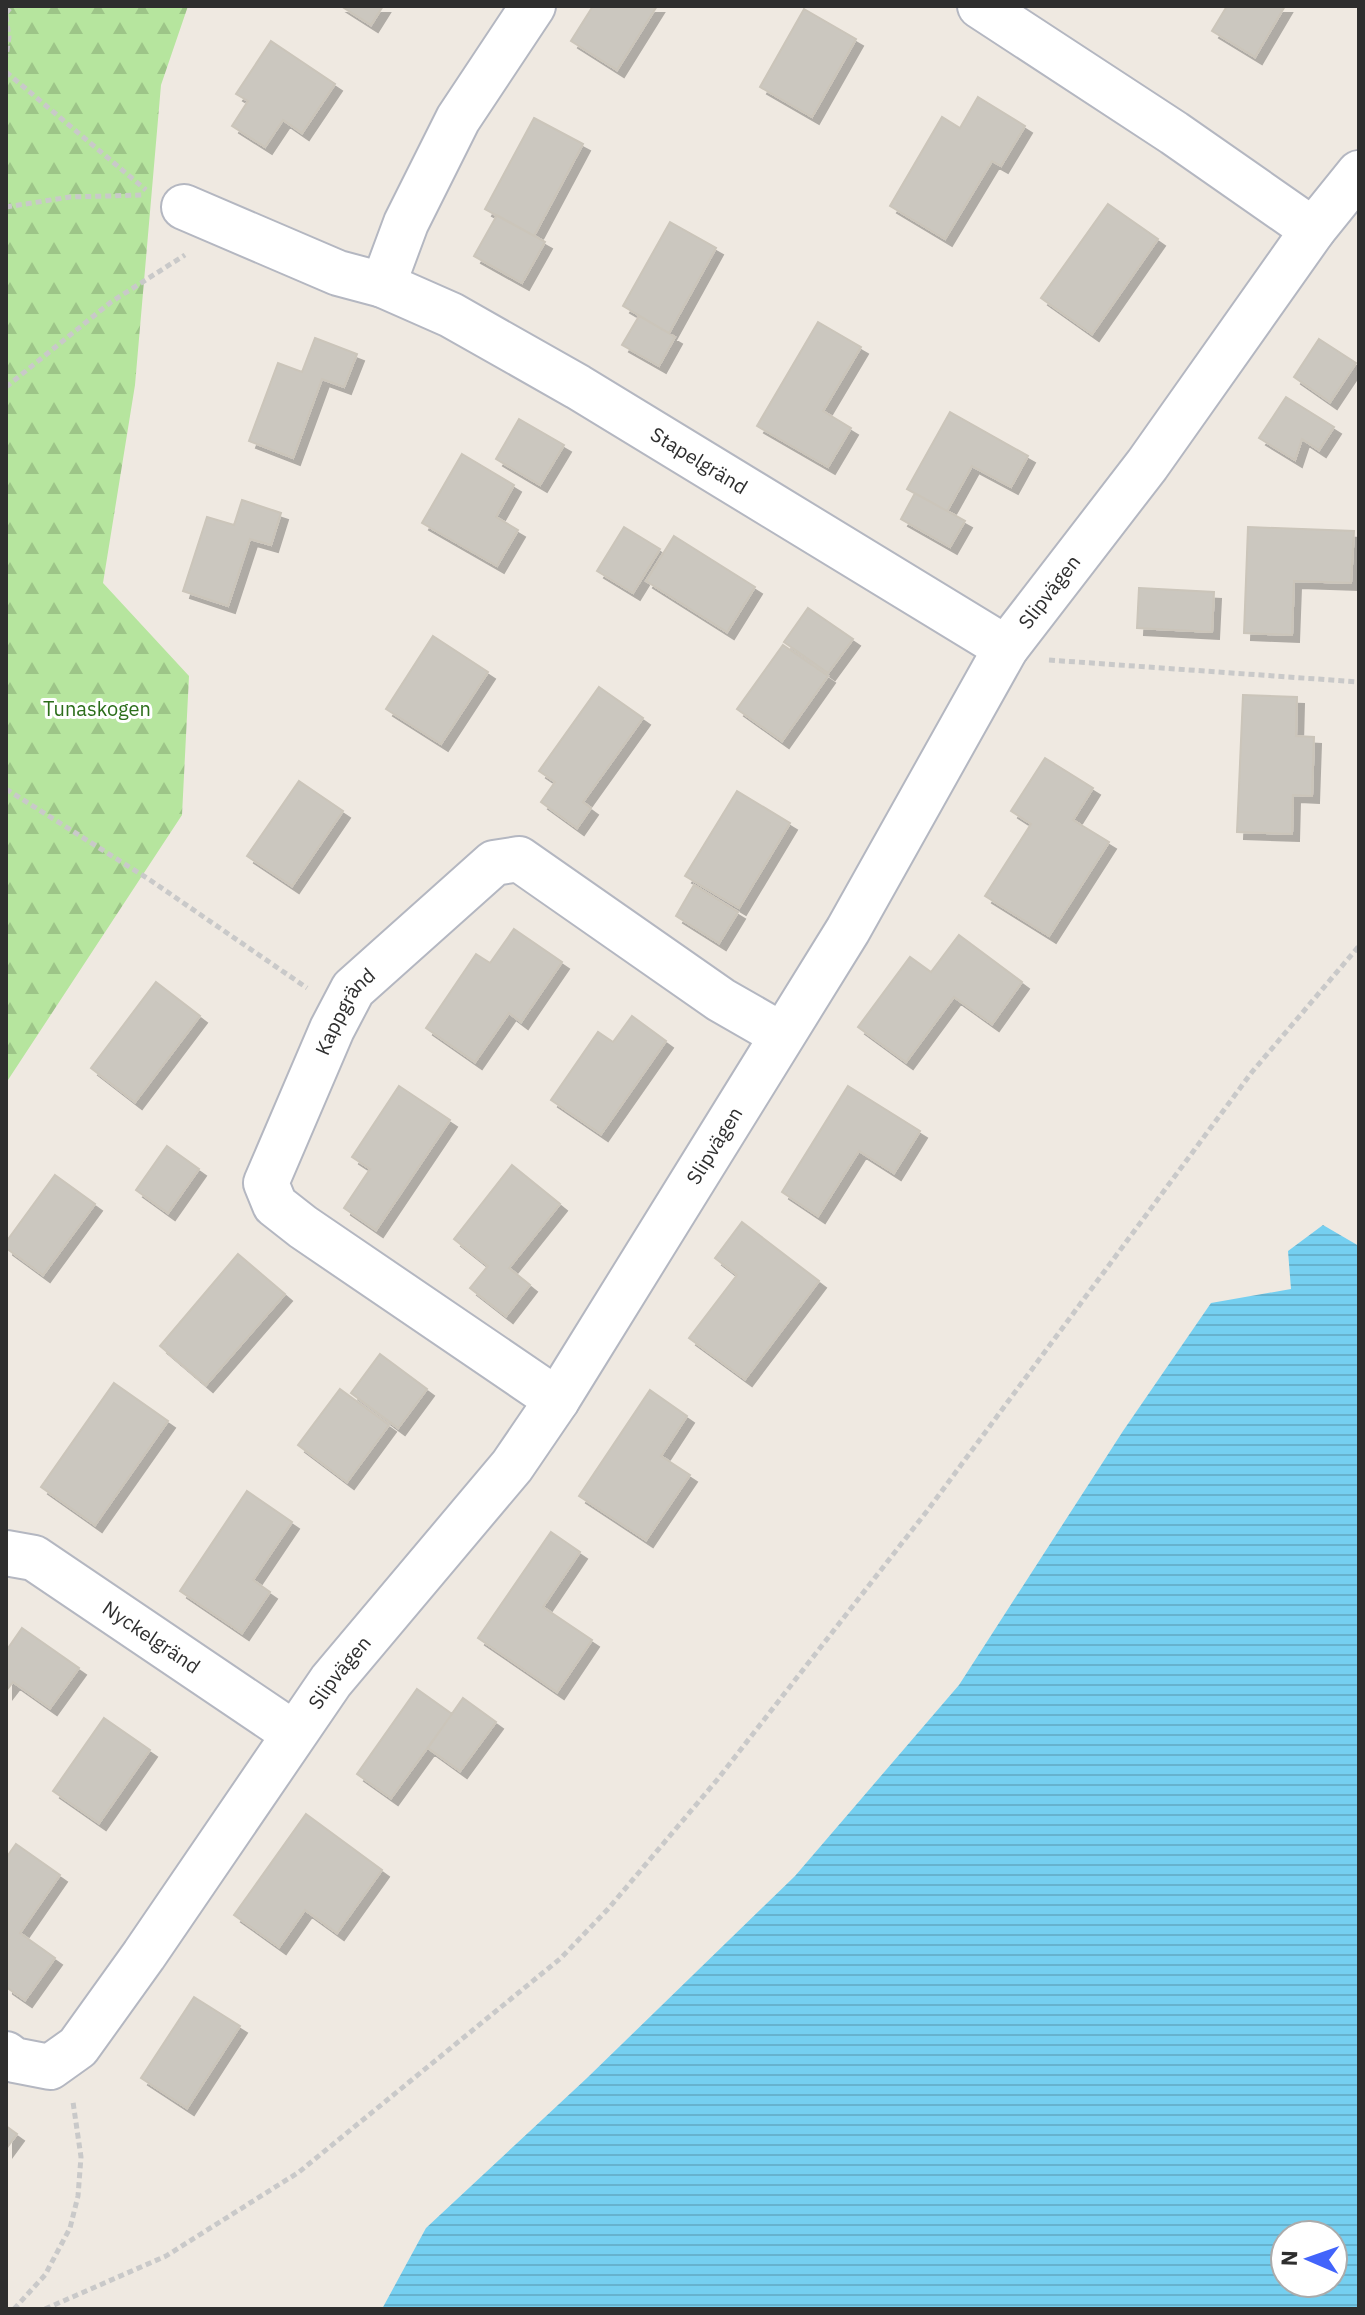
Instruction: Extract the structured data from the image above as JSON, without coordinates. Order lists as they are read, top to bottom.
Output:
{
  "streets": {
    "street": [
      "Stapelgränd",
      "Slipvägen",
      "Kappgränd",
      "Nyckelgränd"
    ]
  },
  "crossings": [
    ["Stapelgränd", "Slipvägen"],
    ["Slipvägen", "Kappgränd"],
    ["Slipvägen", "Nyckelgränd"]
  ],
  "parks": ["Tunaskogen"],
  "north": "left"
}
